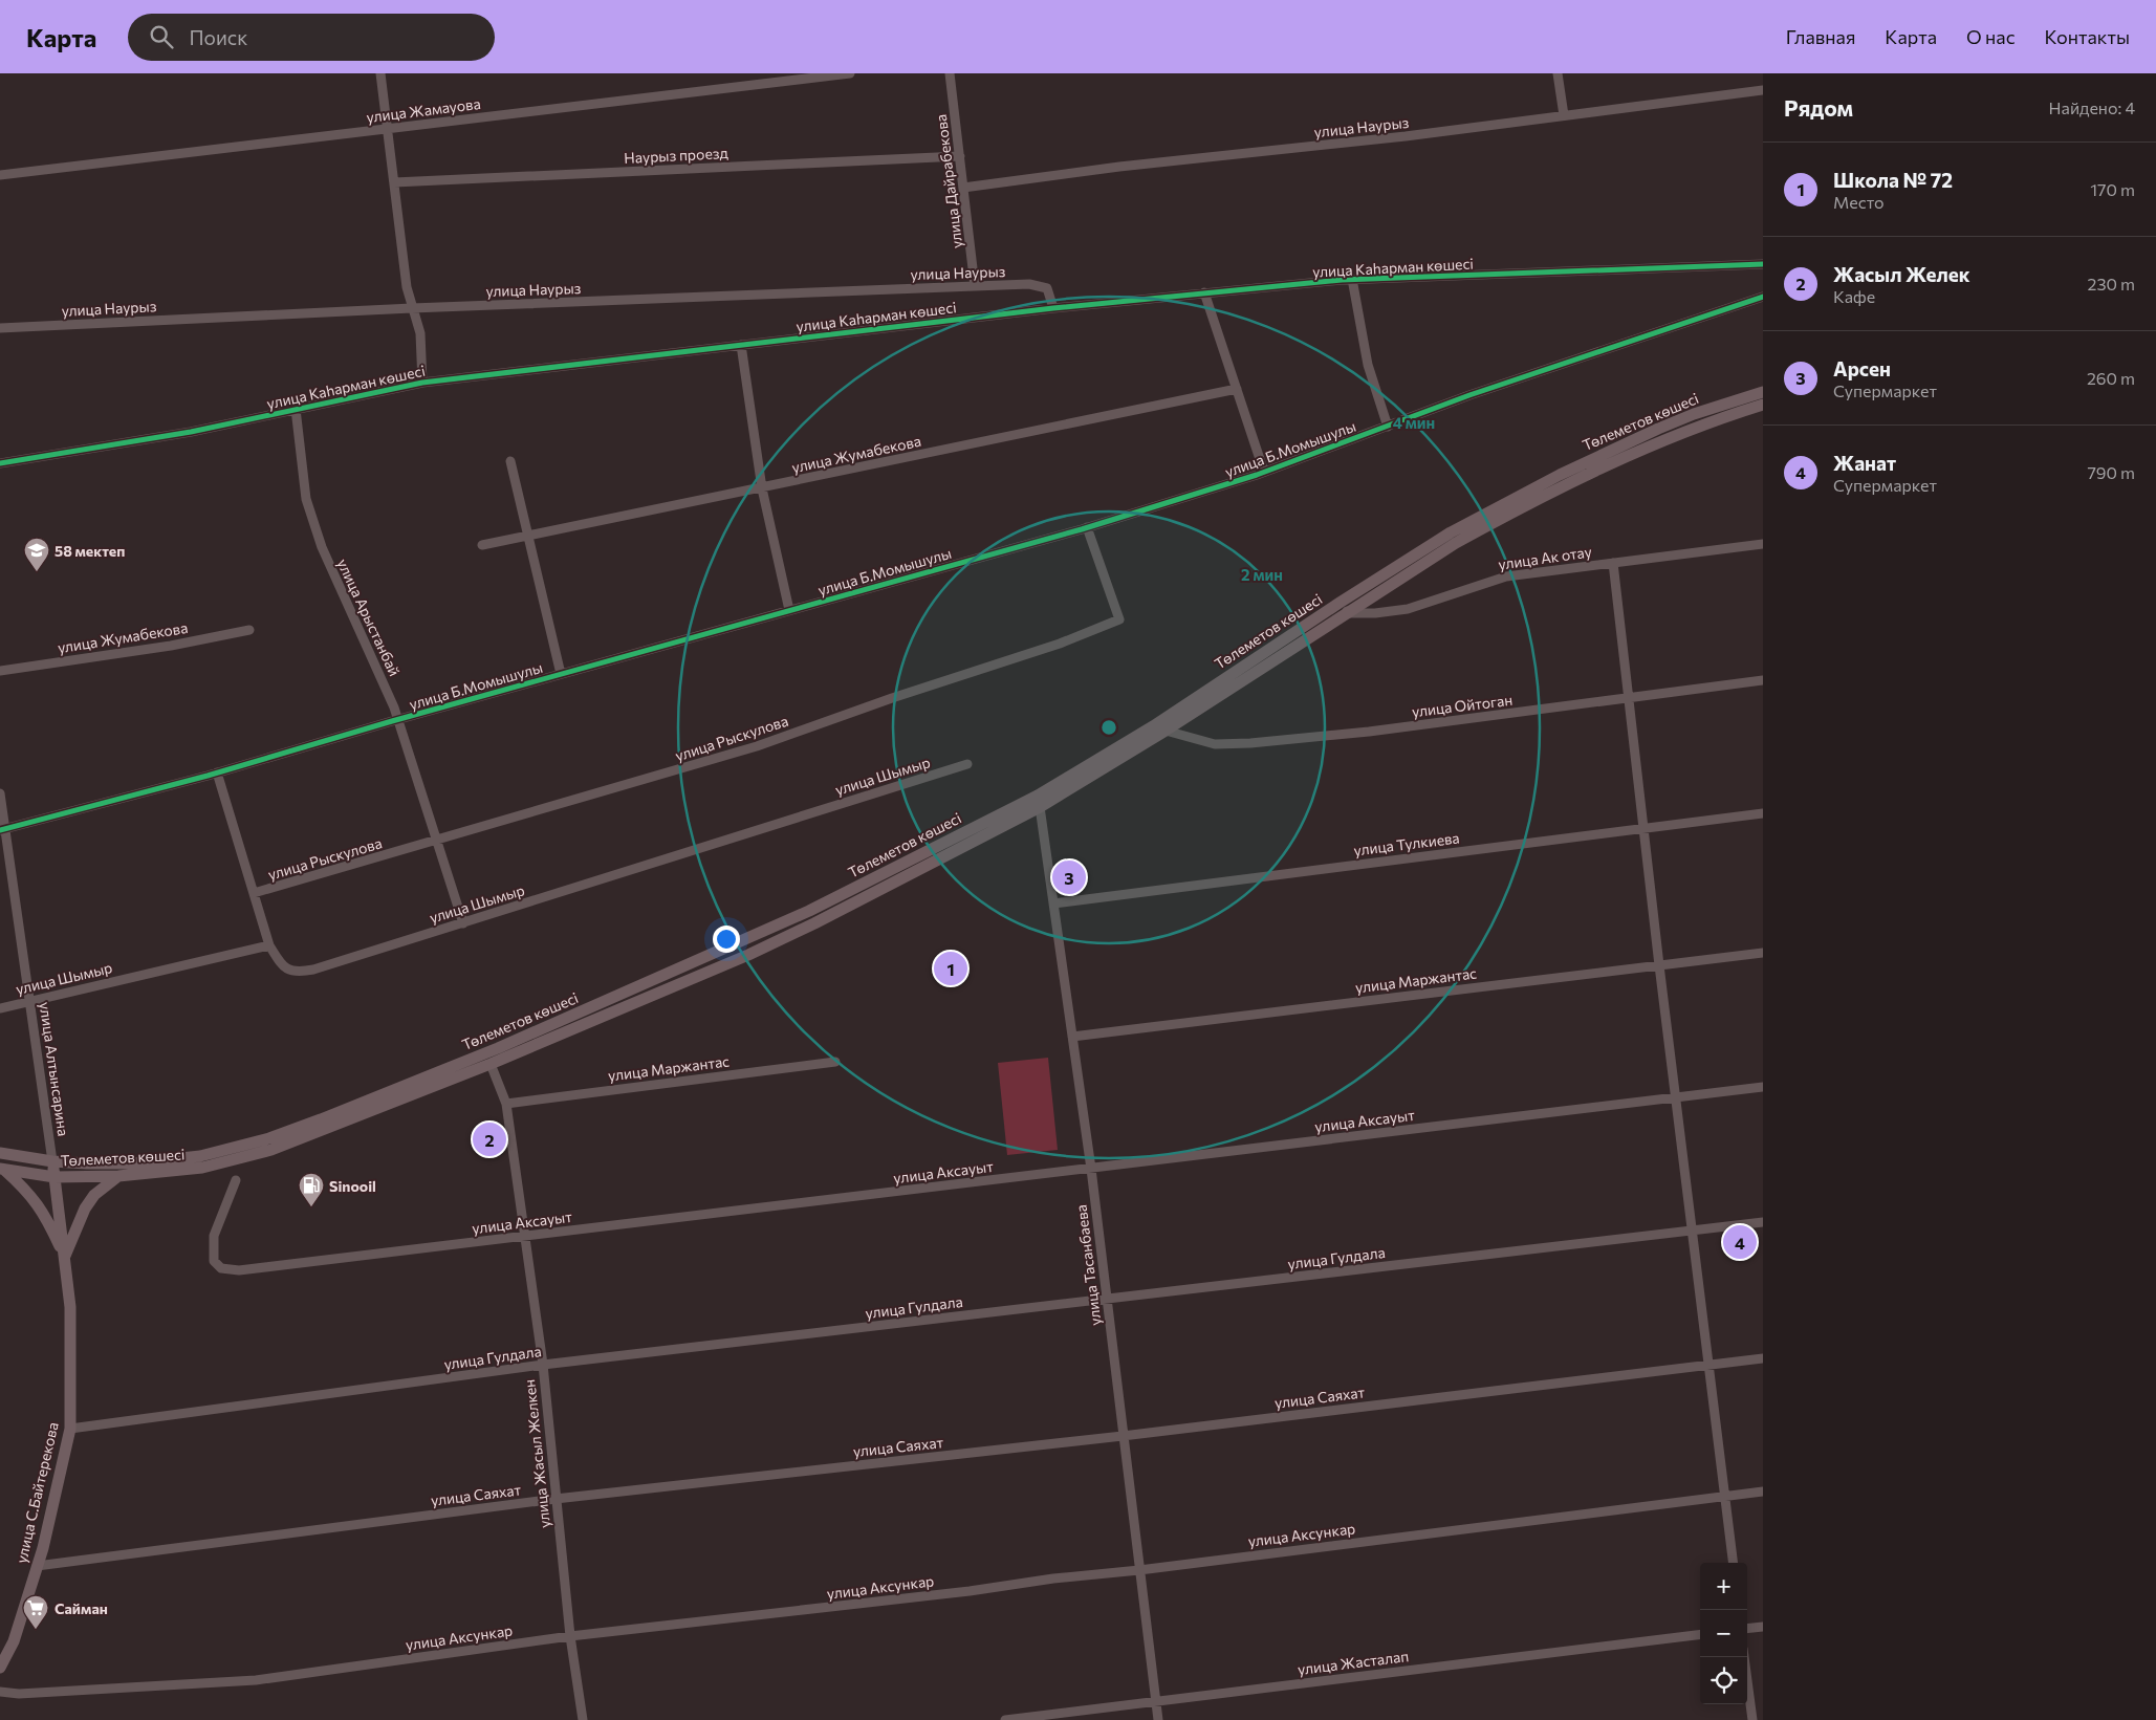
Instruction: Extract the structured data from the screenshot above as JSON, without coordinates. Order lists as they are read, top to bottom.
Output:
{
  "streets": {
    "main road": ["Төлеметов көшесі", "улица С.Байтерекова"],
    "street": [
      "улица Жамауова",
      "улица Наурыз",
      "Наурыз проезд",
      "улица Дайрабекова",
      "улица Каһарман көшесі",
      "улица Б.Момышулы",
      "улица Жумабекова",
      "улица Ак отау",
      "улица Арыстанбай",
      "улица Ойтоган",
      "улица Рыскулова",
      "улица Шымыр",
      "улица Тулкиева",
      "улица Маржантас",
      "улица Алтынсарина",
      "улица Аксауыт",
      "улица Гулдала",
      "улица Тасанбаева",
      "улица Саяхат",
      "улица Жасыл Желкен",
      "улица Аксункар",
      "улица Жасталап"
    ]
  },
  "crossings": [
    ["улица Наурыз", "улица Дайрабекова"],
    ["улица Наурыз", "улица Каһарман көшесі"],
    ["Наурыз проезд", "улица Дайрабекова"],
    ["улица Каһарман көшесі", "улица Арыстанбай"],
    ["Төлеметов көшесі", "улица Ак отау"],
    ["Төлеметов көшесі", "улица Ойтоган"],
    ["Төлеметов көшесі", "улица Алтынсарина"],
    ["Төлеметов көшесі", "улица Тасанбаева"],
    ["Төлеметов көшесі", "улица Жасыл Желкен"],
    ["Төлеметов көшесі", "улица С.Байтерекова"],
    ["улица Б.Момышулы", "улица Арыстанбай"],
    ["улица Б.Момышулы", "улица Рыскулова"],
    ["улица Б.Момышулы", "улица Алтынсарина"],
    ["улица Арыстанбай", "улица Рыскулова"],
    ["улица Арыстанбай", "улица Шымыр"],
    ["улица Шымыр", "улица Алтынсарина"],
    ["улица Тулкиева", "улица Тасанбаева"],
    ["улица Маржантас", "улица Тасанбаева"],
    ["улица Маржантас", "улица Жасыл Желкен"],
    ["улица Алтынсарина", "улица С.Байтерекова"],
    ["улица Аксауыт", "улица Тасанбаева"],
    ["улица Аксауыт", "улица Жасыл Желкен"],
    ["улица Гулдала", "улица Тасанбаева"],
    ["улица Гулдала", "улица Жасыл Желкен"],
    ["улица Гулдала", "улица С.Байтерекова"],
    ["улица Тасанбаева", "улица Саяхат"],
    ["улица Тасанбаева", "улица Аксункар"],
    ["улица Тасанбаева", "улица Жасталап"],
    ["улица Саяхат", "улица Жасыл Желкен"],
    ["улица Саяхат", "улица С.Байтерекова"],
    ["улица Жасыл Желкен", "улица Аксункар"]
  ],
  "places": {
    "school or university": ["58 мектеп"],
    "fuel station": ["Sinooil"],
    "supermarket": ["Сайман"]
  },
  "page": {
    "header": "Карта",
    "search": "Поиск",
    "nav": [
      "Главная",
      "Карта",
      "О нас",
      "Контакты"
    ],
    "heading": ["Рядом", "Найдено: 4"],
    "list": [
      {
        "mark": "1",
        "name": "Школа № 72",
        "note": "Место",
        "value": "170 m"
      },
      {
        "mark": "2",
        "name": "Жасыл Желек",
        "note": "Кафе",
        "value": "230 m"
      },
      {
        "mark": "3",
        "name": "Арсен",
        "note": "Супермаркет",
        "value": "260 m"
      },
      {
        "mark": "4",
        "name": "Жанат",
        "note": "Супермаркет",
        "value": "790 m"
      }
    ],
    "pins": [
      "3",
      "1",
      "2",
      "4"
    ],
    "map_buttons": ["+", "−"]
  },
  "rings": ["4 мин", "2 мин"]
}
